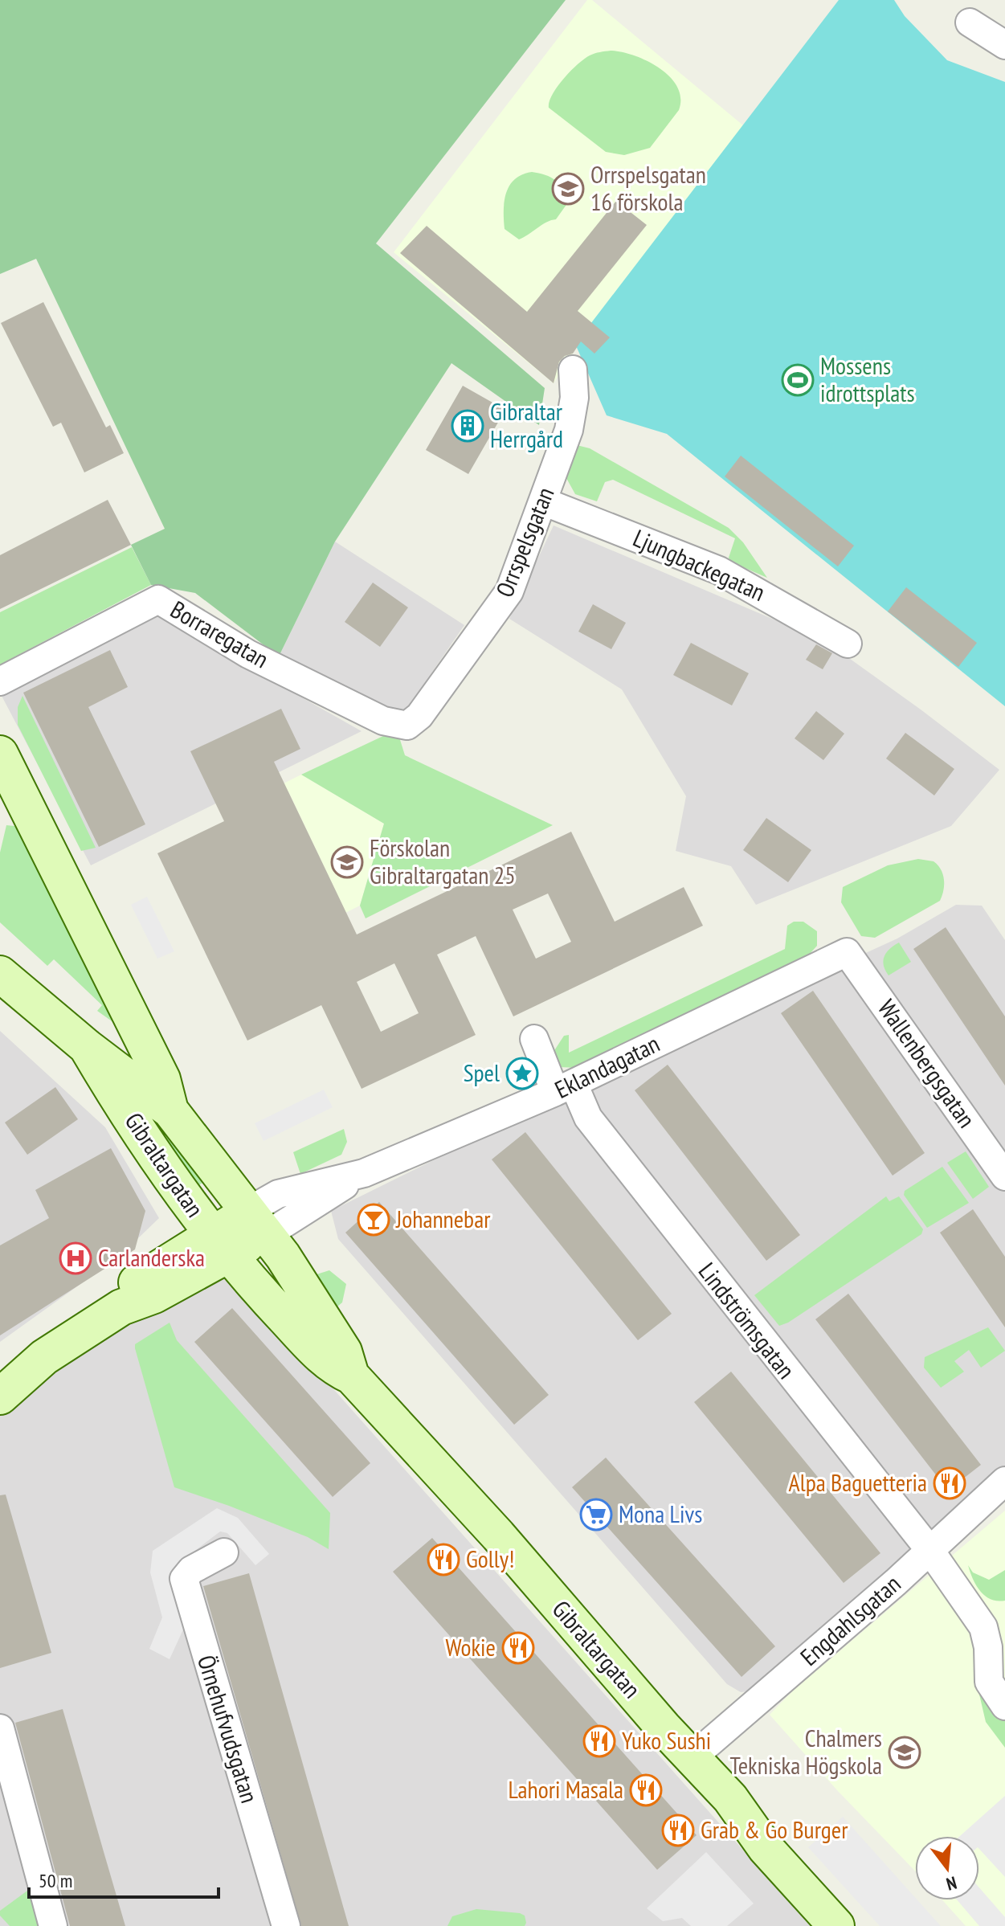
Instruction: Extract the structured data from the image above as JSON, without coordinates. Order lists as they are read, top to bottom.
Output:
{
  "streets": {
    "street": [
      "Orrspelsgatan",
      "Ljungbackegatan",
      "Borraregatan",
      "Wallenbergsgatan",
      "Eklandagatan",
      "Gibraltargatan",
      "Lindströmsgatan",
      "Engdahlsgatan",
      "Örnehufvudsgatan"
    ]
  },
  "crossings": [
    ["Orrspelsgatan", "Ljungbackegatan"],
    ["Orrspelsgatan", "Borraregatan"],
    ["Wallenbergsgatan", "Eklandagatan"],
    ["Eklandagatan", "Gibraltargatan"],
    ["Eklandagatan", "Lindströmsgatan"],
    ["Gibraltargatan", "Engdahlsgatan"],
    ["Lindströmsgatan", "Engdahlsgatan"]
  ],
  "places": {
    "school or university": ["Orrspelsgatan 16 förskola", "Förskolan Gibraltargatan 25", "Chalmers Tekniska Högskola"],
    "sports": ["Mossens idrottsplats"],
    "building": ["Gibraltar Herrgård"],
    "place": ["Spel"],
    "bar": ["Johannebar"],
    "hospital": ["Carlanderska"],
    "restaurant": [
      "Alpa Baguetteria",
      "Golly!",
      "Wokie",
      "Yuko Sushi",
      "Lahori Masala",
      "Grab & Go Burger"
    ],
    "supermarket": ["Mona Livs"]
  },
  "scale_bar": "50 m",
  "north": "bottom"
}
